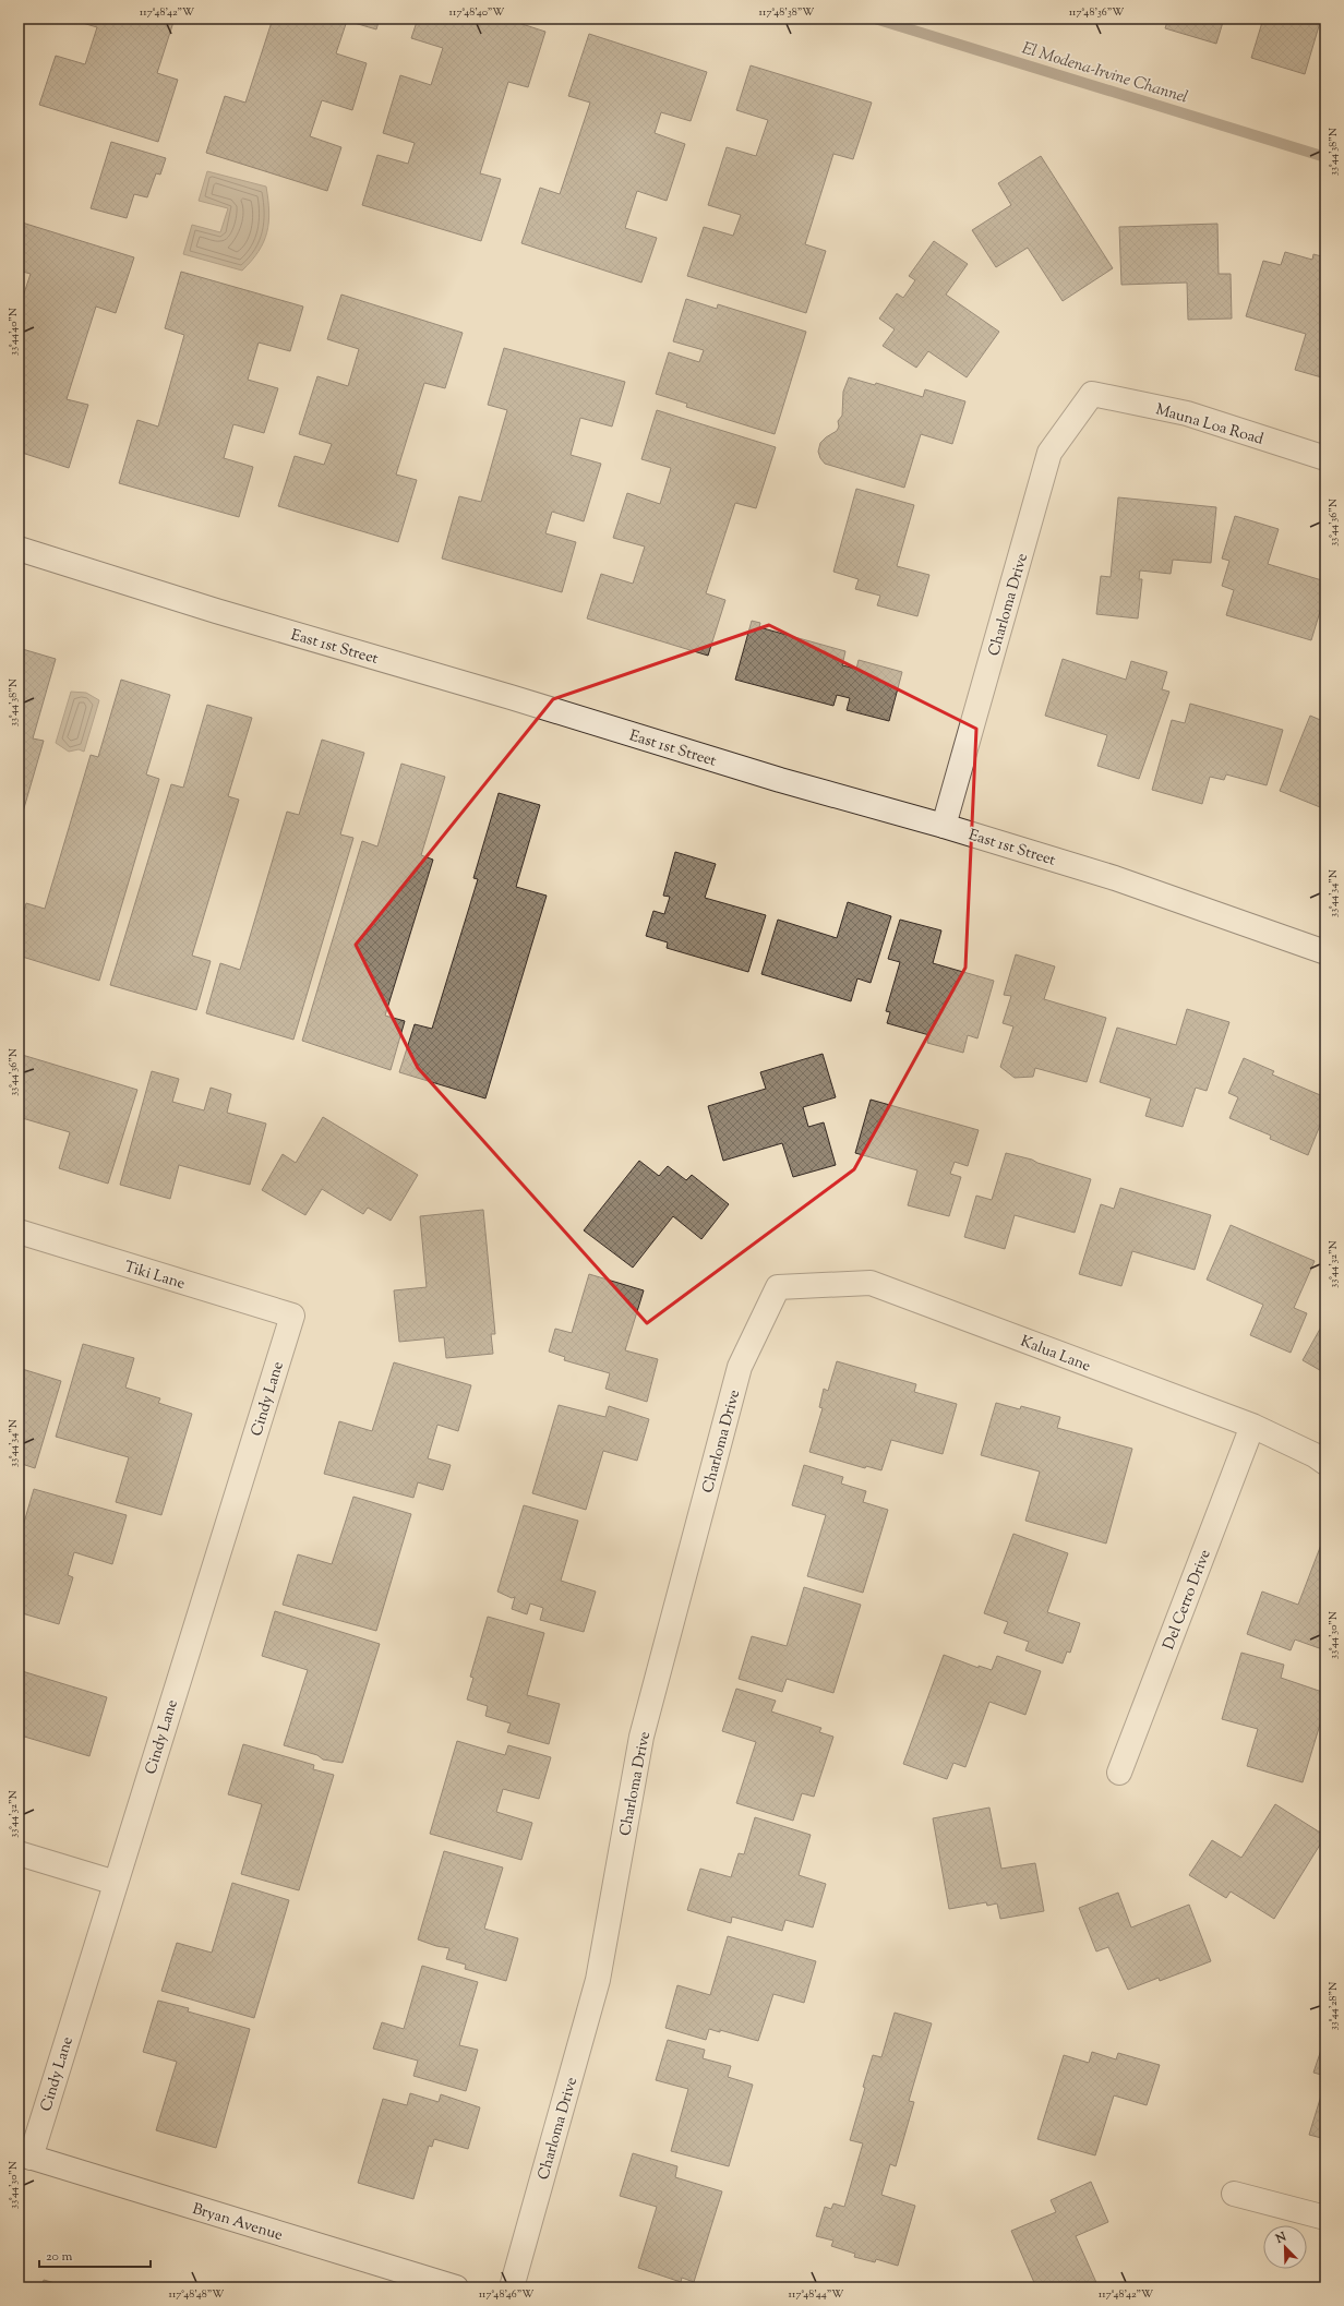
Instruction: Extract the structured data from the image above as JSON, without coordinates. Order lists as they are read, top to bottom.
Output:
{
  "streets": {
    "street": [
      "Mauna Loa Road",
      "Charloma Drive",
      "East 1st Street",
      "Tiki Lane",
      "Kalua Lane",
      "Cindy Lane",
      "Del Cerro Drive",
      "Bryan Avenue"
    ]
  },
  "crossings": [
    ["Mauna Loa Road", "Charloma Drive"],
    ["Charloma Drive", "East 1st Street"],
    ["Charloma Drive", "Kalua Lane"],
    ["Tiki Lane", "Cindy Lane"],
    ["Kalua Lane", "Del Cerro Drive"],
    ["Cindy Lane", "Bryan Avenue"]
  ],
  "water": ["El Modena-Irvine Channel"],
  "scale_bar": "20 m",
  "north": "top left",
  "coordinates": [
    "117°48'42\"W",
    "117°48'40\"W",
    "117°48'38\"W",
    "117°48'36\"W",
    "33°44'38\"N",
    "33°44'40\"N",
    "33°44'36\"N",
    "33°44'34\"N",
    "33°44'32\"N",
    "33°44'30\"N",
    "33°44'28\"N",
    "117°48'48\"W",
    "117°48'46\"W",
    "117°48'44\"W"
  ]
}
